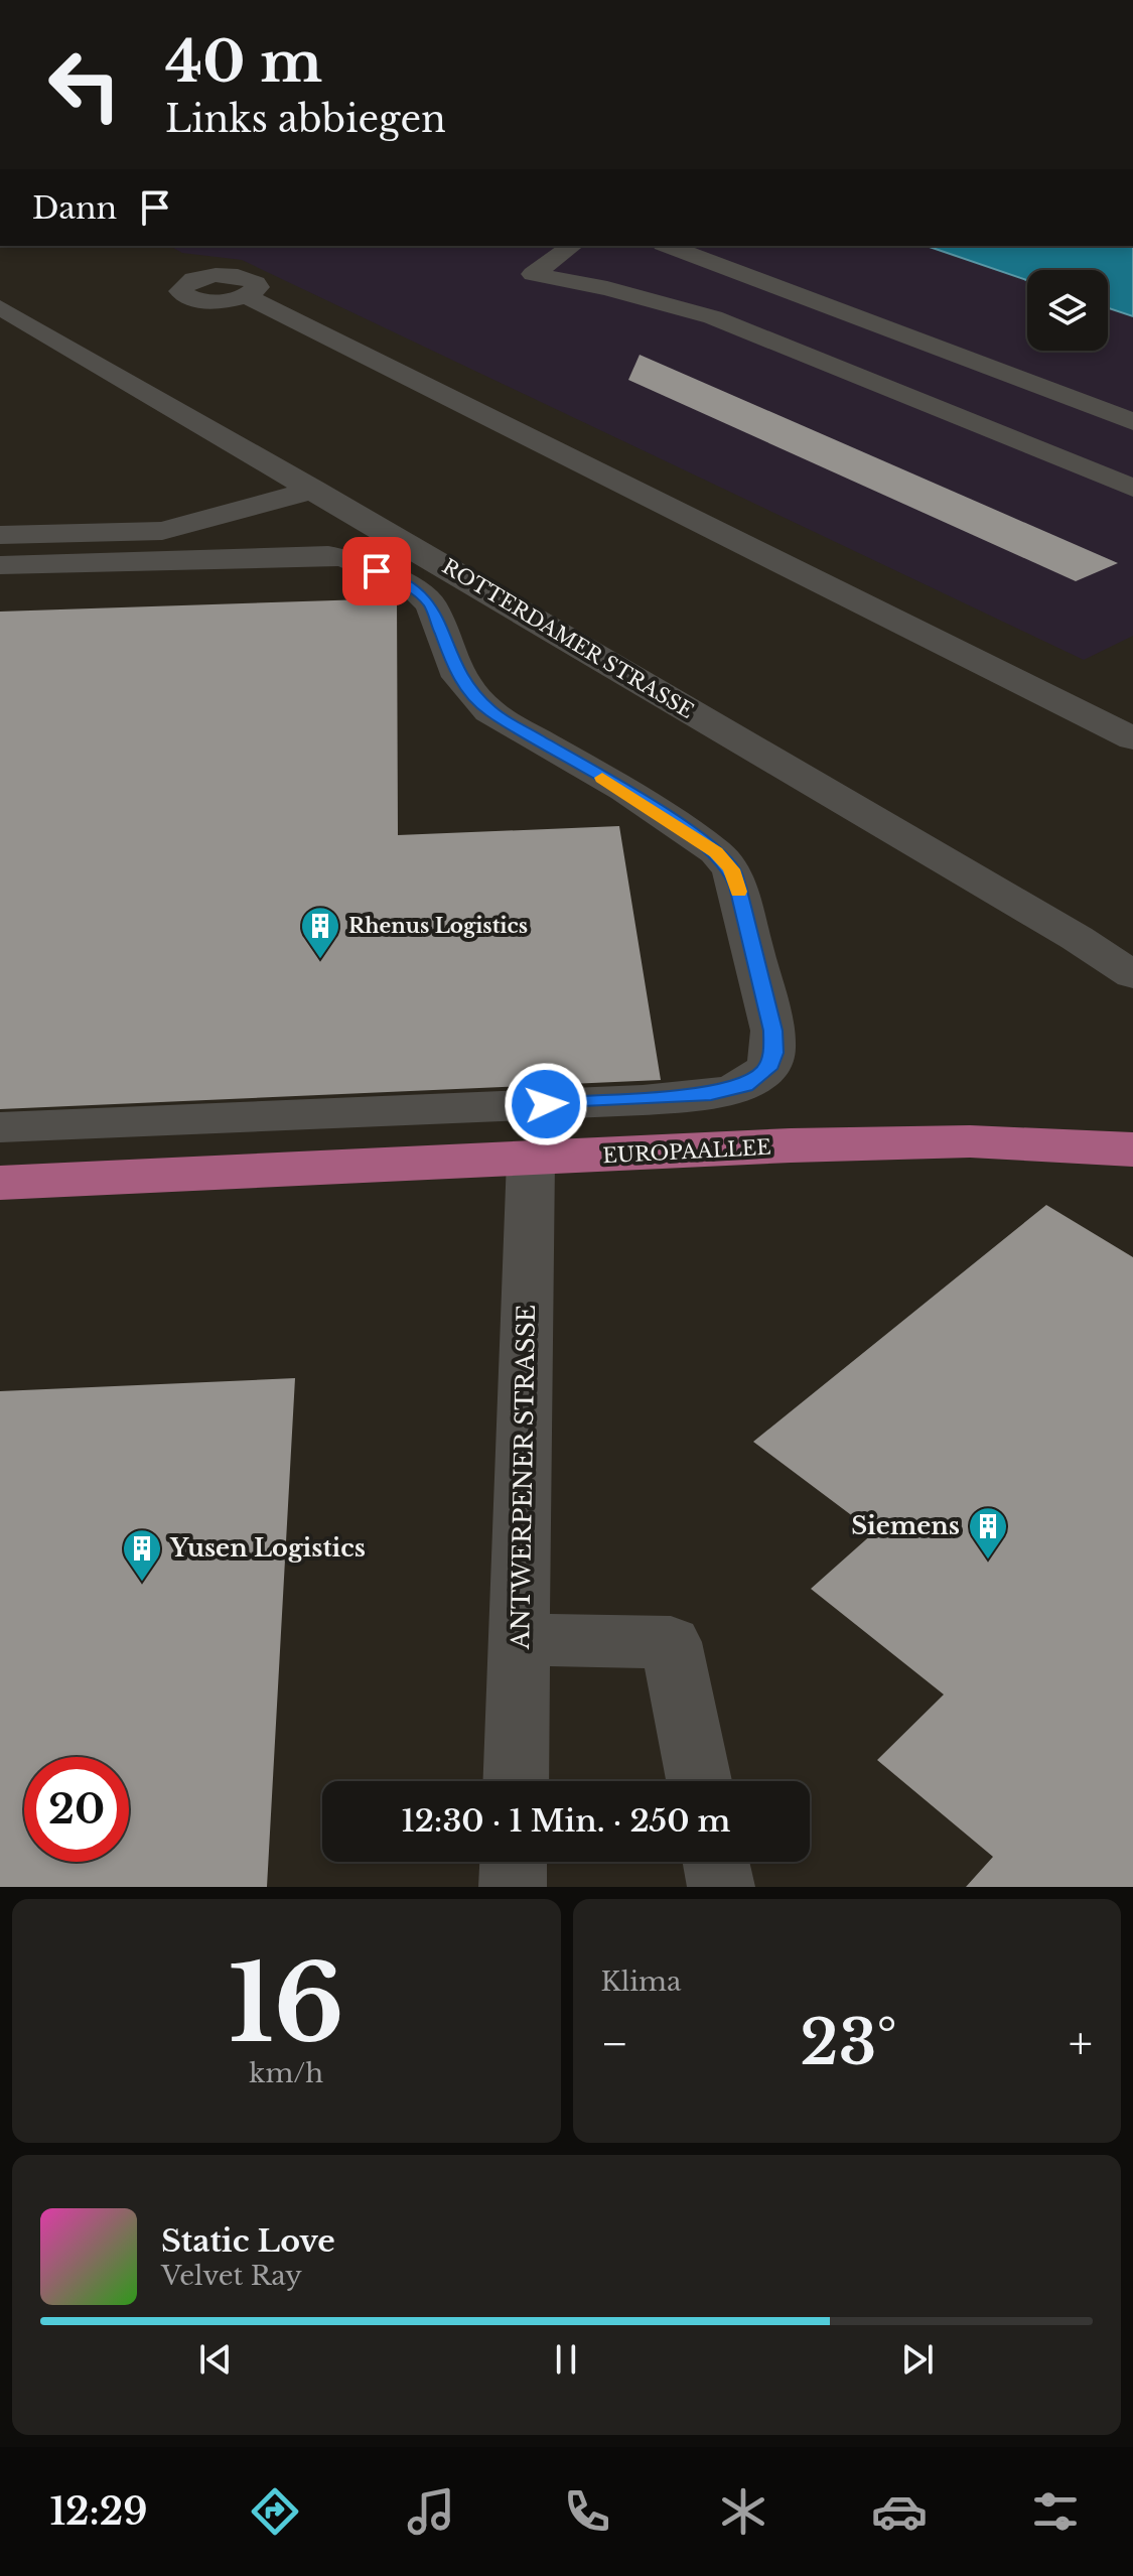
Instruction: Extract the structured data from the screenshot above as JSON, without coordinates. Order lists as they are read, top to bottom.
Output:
{
  "streets": {
    "main road": ["EUROPAALLEE"],
    "street": ["ROTTERDAMER STRASSE", "ANTWERPENER STRASSE"]
  },
  "crossings": [
    ["EUROPAALLEE", "ANTWERPENER STRASSE"]
  ],
  "places": {
    "building": ["Rhenus Logistics", "Siemens", "Yusen Logistics"]
  },
  "page": {
    "turn": ["40 m", "Links abbiegen"],
    "then": "Dann",
    "limit": "20",
    "trip": "12:30 · 1 Min. · 250 m",
    "tile": [
      ["16", "km/h"],
      "Klima"
    ],
    "heat": ["−", "23°", "+"],
    "song": ["Static Love", "Velvet Ray"],
    "tabs": "12:29"
  }
}
